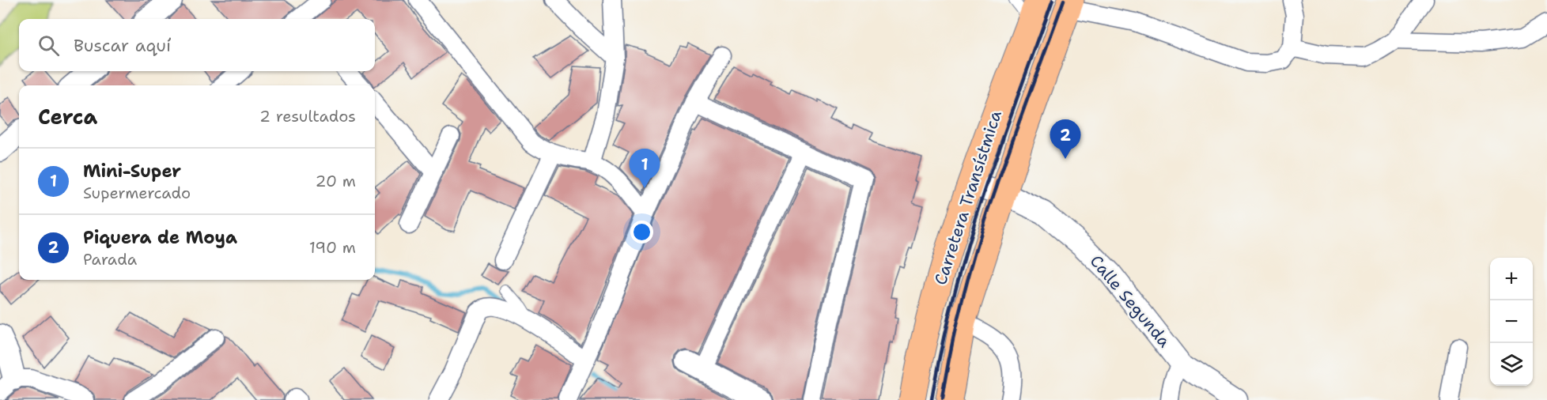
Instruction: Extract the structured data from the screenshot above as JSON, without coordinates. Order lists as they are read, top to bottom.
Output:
{
  "streets": {
    "main road": ["Carretera Transístmica"],
    "street": ["Calle Segunda"]
  },
  "crossings": [
    ["Carretera Transístmica", "Calle Segunda"]
  ],
  "page": {
    "search": "Buscar aquí",
    "heading": ["Cerca", "2 resultados"],
    "pins": ["2", "1"],
    "list": [
      {
        "mark": "1",
        "name": "Mini-Super",
        "note": "Supermercado",
        "value": "20 m"
      },
      {
        "mark": "2",
        "name": "Piquera de Moya",
        "note": "Parada",
        "value": "190 m"
      }
    ],
    "map_buttons": ["+", "−"]
  }
}
